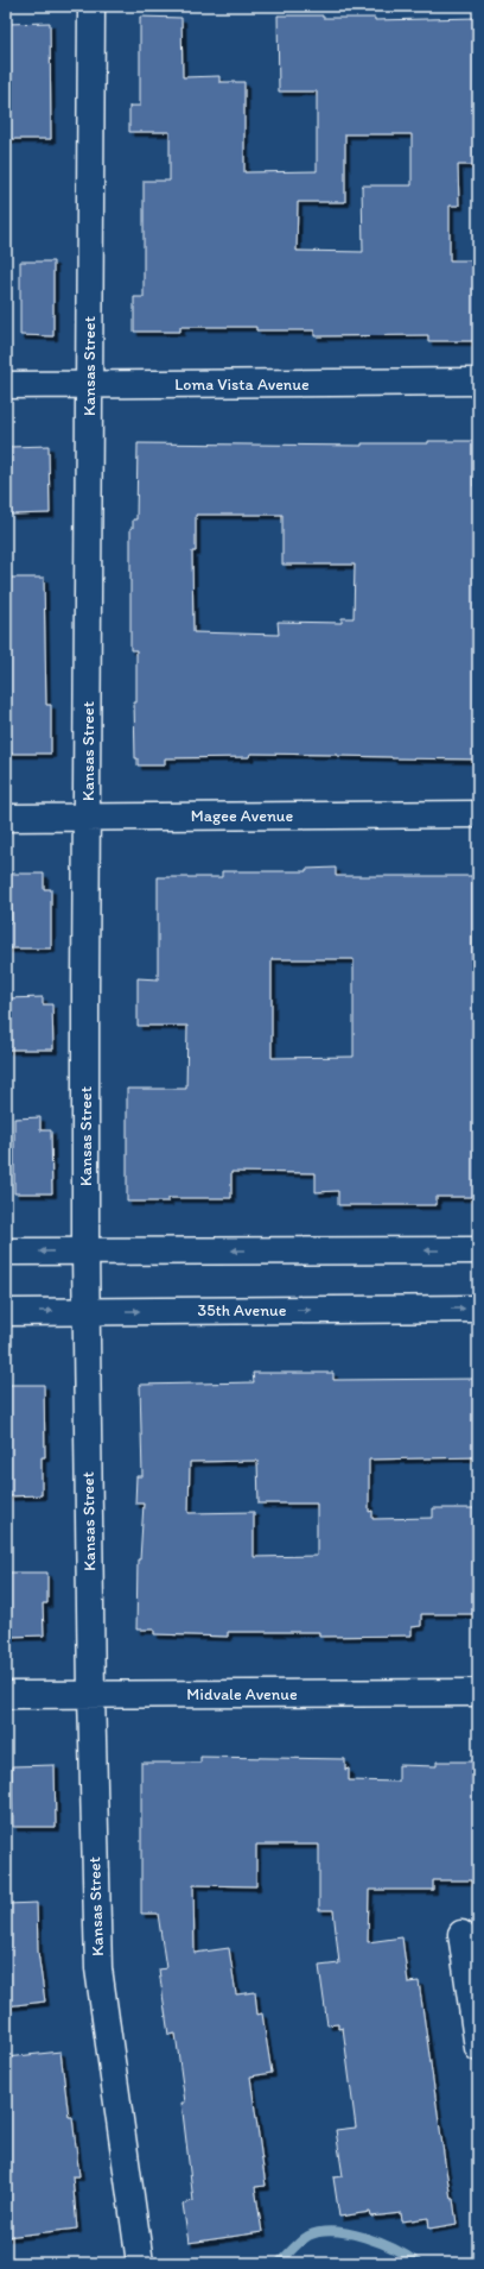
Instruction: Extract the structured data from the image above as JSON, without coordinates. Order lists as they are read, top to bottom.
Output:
{
  "streets": {
    "street": [
      "Kansas Street",
      "Loma Vista Avenue",
      "Magee Avenue",
      "35th Avenue",
      "Midvale Avenue"
    ]
  },
  "crossings": [
    ["Kansas Street", "Loma Vista Avenue"],
    ["Kansas Street", "Magee Avenue"],
    ["Kansas Street", "35th Avenue"],
    ["Kansas Street", "Midvale Avenue"]
  ]
}
